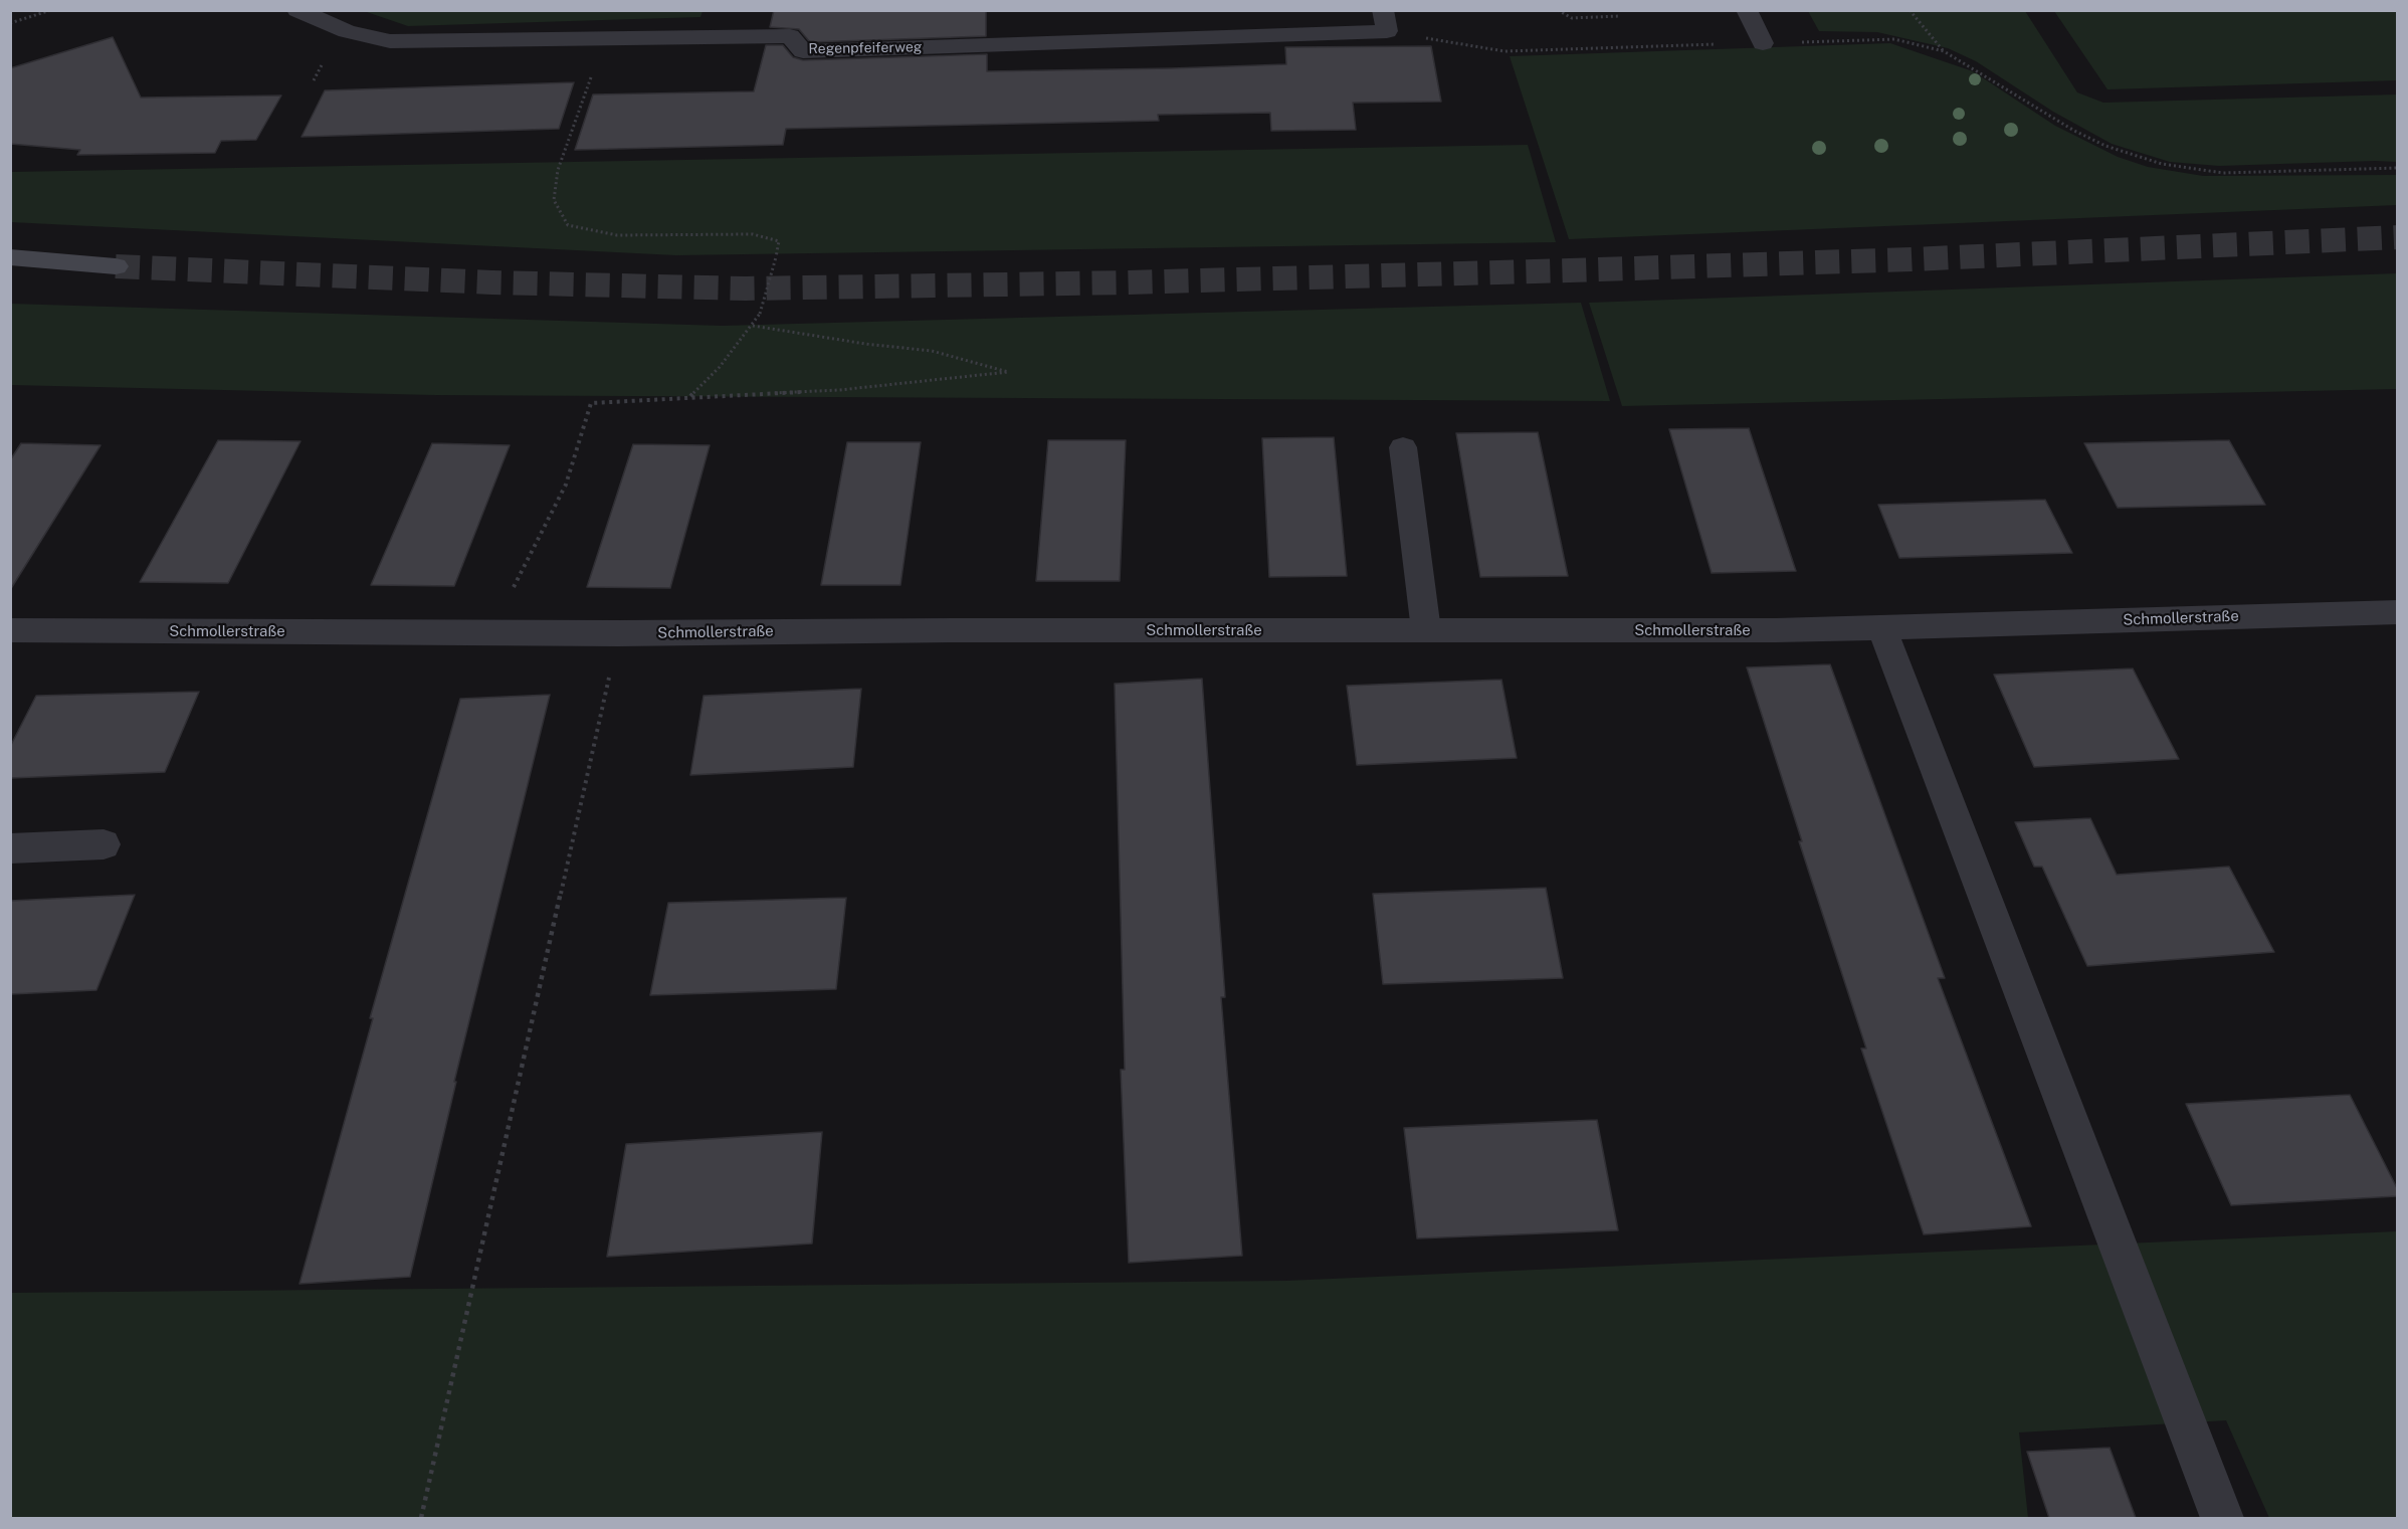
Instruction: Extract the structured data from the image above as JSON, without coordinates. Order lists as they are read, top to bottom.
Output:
{
  "streets": {
    "street": ["Regenpfeiferweg", "Schmollerstraße"]
  }
}
